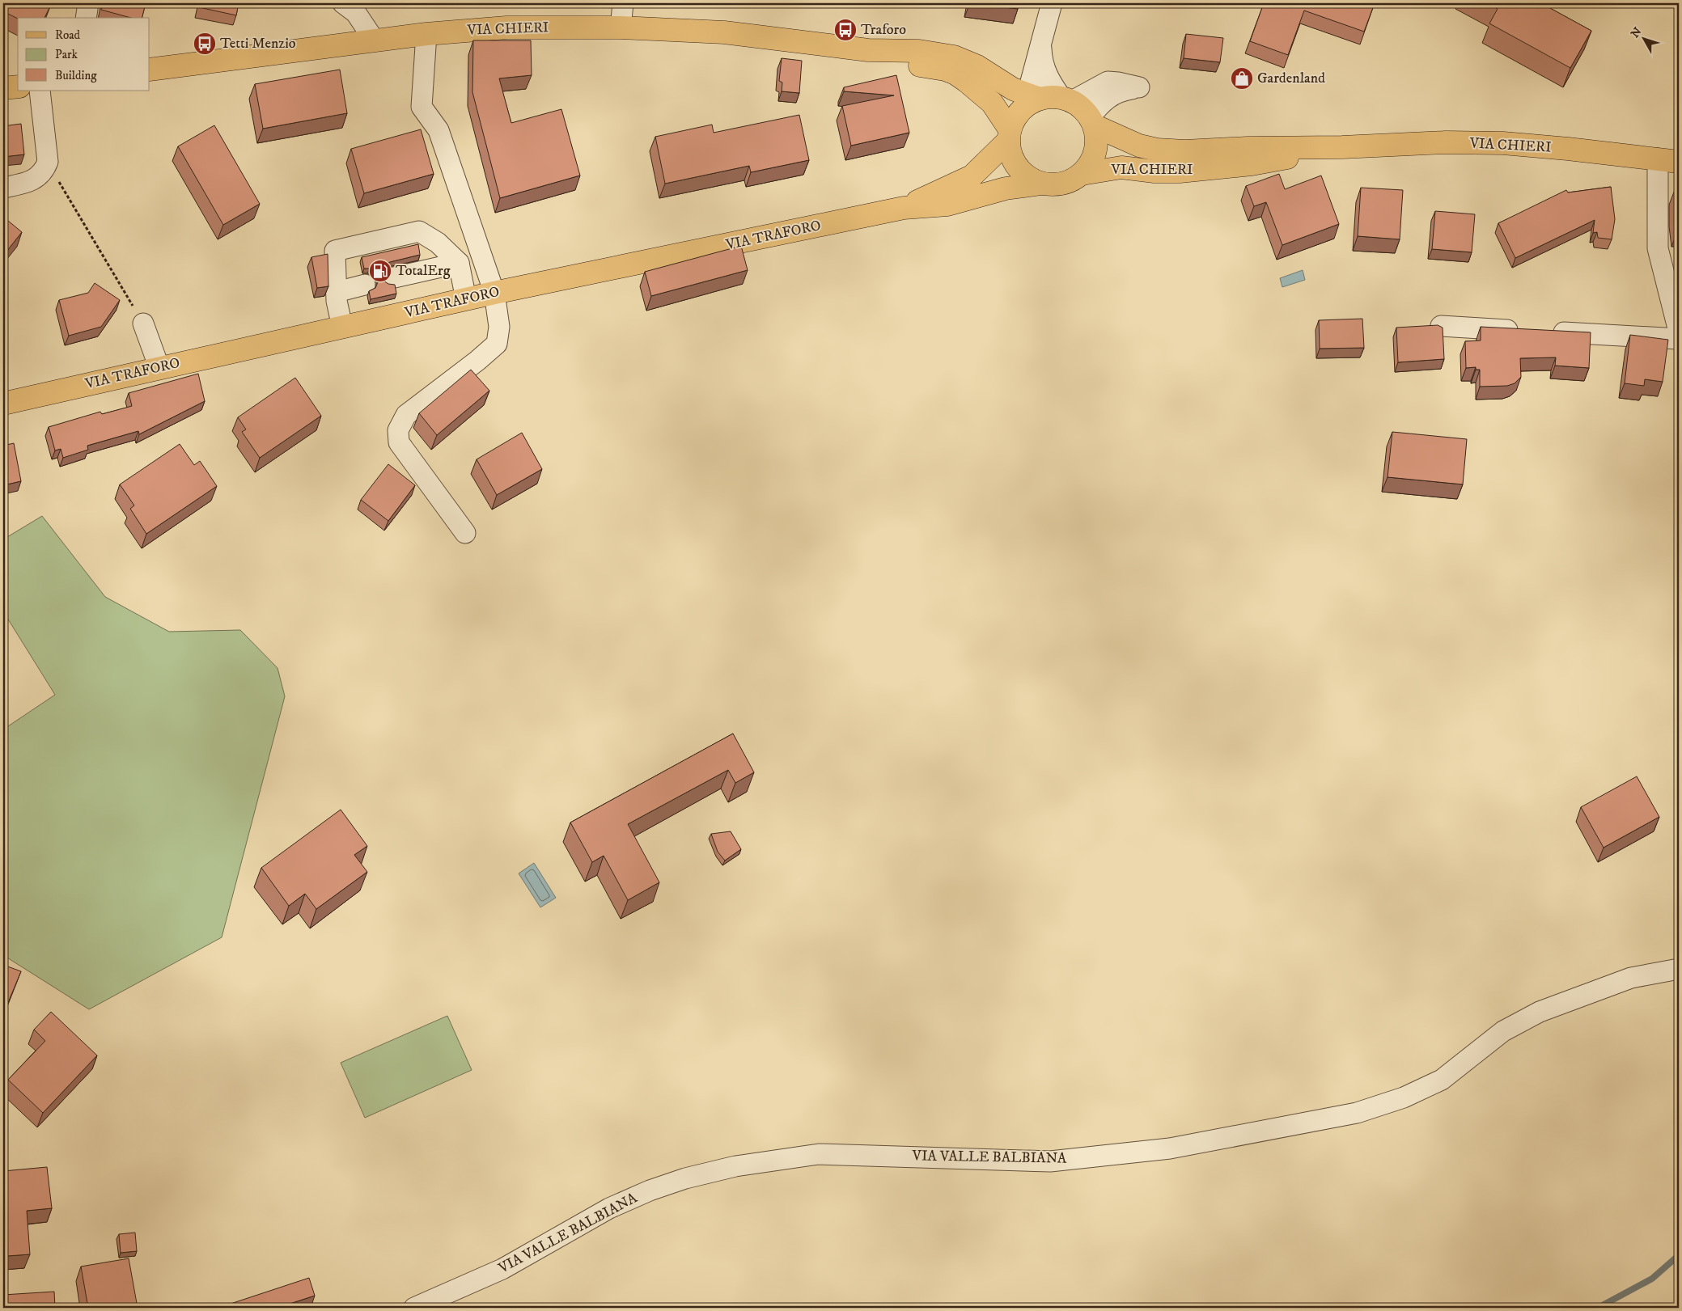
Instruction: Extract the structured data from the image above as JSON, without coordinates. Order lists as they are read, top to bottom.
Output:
{
  "streets": {
    "main road": ["VIA CHIERI", "VIA TRAFORO"],
    "street": ["VIA VALLE BALBIANA"]
  },
  "crossings": [
    ["VIA CHIERI", "VIA TRAFORO"]
  ],
  "places": {
    "bus stop": ["Traforo", "Tetti Menzio"],
    "shop": ["Gardenland"],
    "fuel station": ["TotalErg"]
  },
  "legend": ["Road", "Park", "Building"],
  "north": "top left"
}
